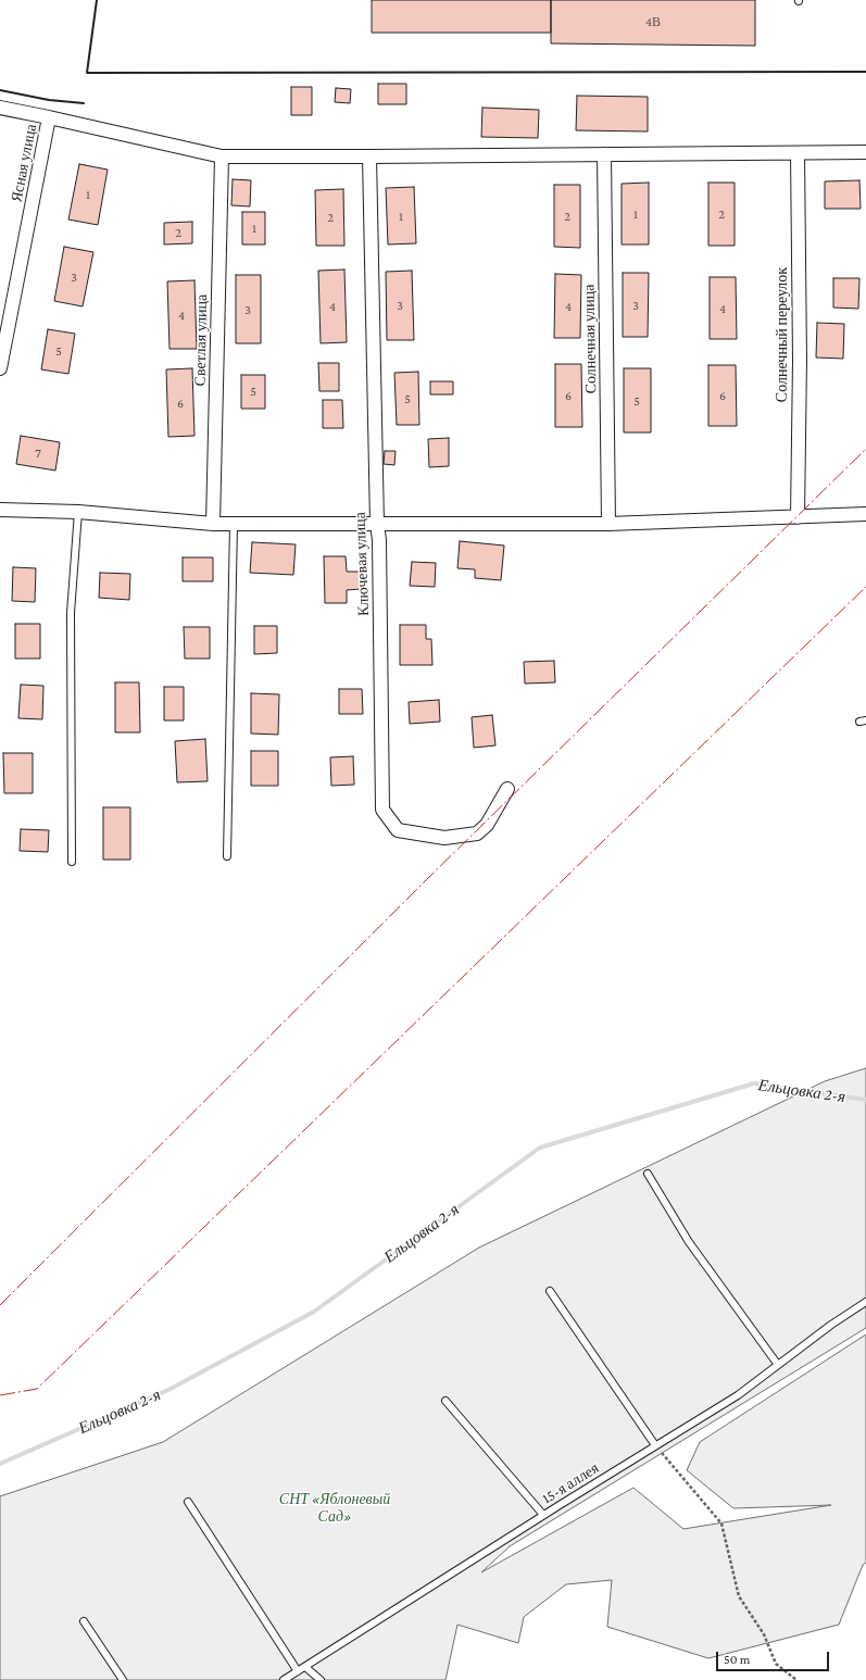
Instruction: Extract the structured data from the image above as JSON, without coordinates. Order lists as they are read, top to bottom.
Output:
{
  "streets": {
    "street": [
      "Ясная улица",
      "Солнечный переулок",
      "Солнечная улица",
      "Светлая улица",
      "Ключевая улица"
    ],
    "lane": ["15-я аллея"]
  },
  "water": ["Ельцовка 2-я"],
  "parks": ["СНТ «Яблоневый Сад»"],
  "house_numbers": [
    "4В",
    "1",
    "1",
    "2",
    "1",
    "2",
    "2",
    "1",
    "2",
    "3",
    "3",
    "3",
    "4",
    "4",
    "4",
    "3",
    "4",
    "5",
    "5",
    "6",
    "6",
    "5",
    "5",
    "6",
    "7"
  ],
  "scale_bar": "50 m"
}
